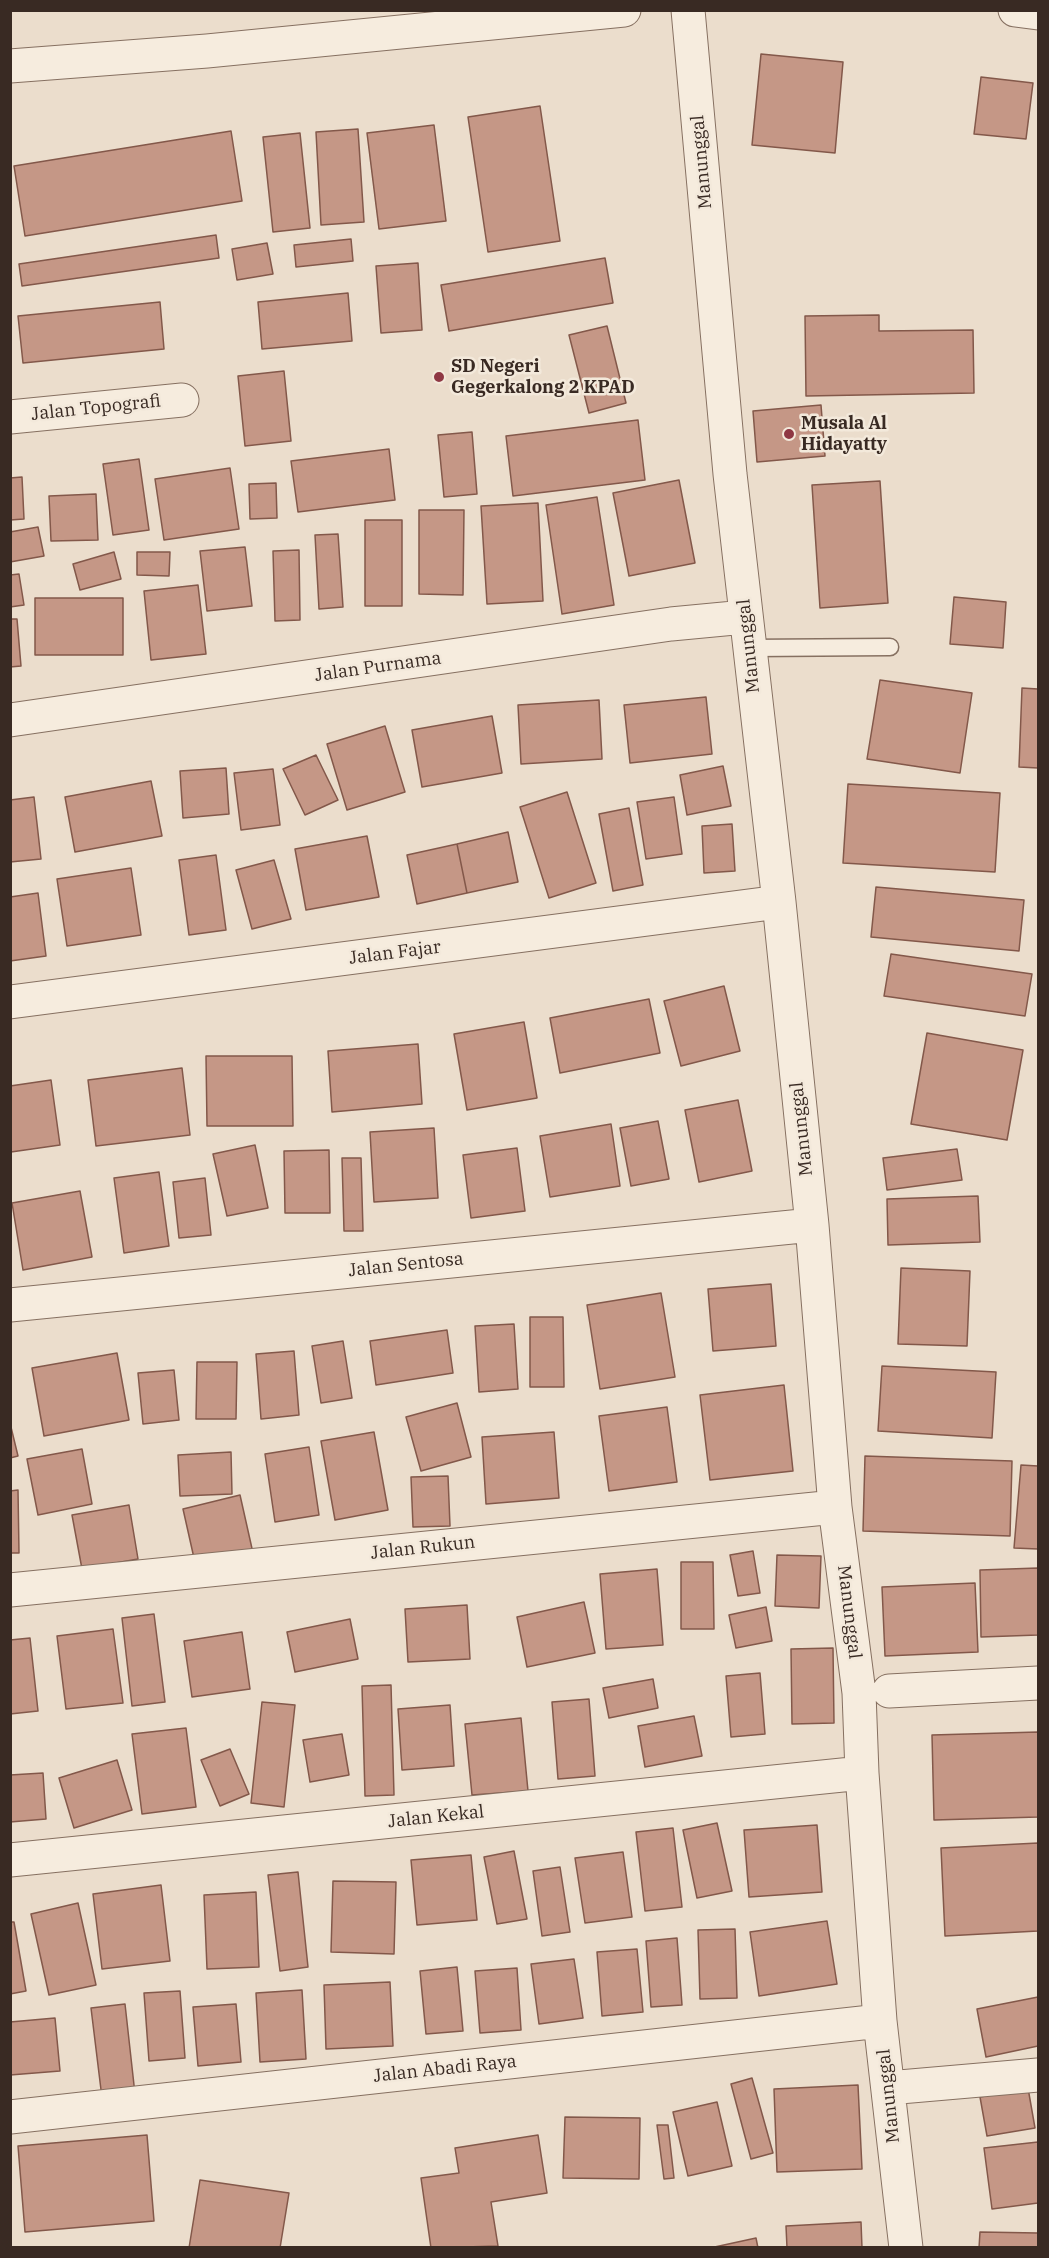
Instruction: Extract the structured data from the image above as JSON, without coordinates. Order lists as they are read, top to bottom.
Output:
{
  "streets": {
    "street": [
      "Manunggal",
      "Jalan Topografi",
      "Jalan Purnama",
      "Jalan Fajar",
      "Jalan Sentosa",
      "Jalan Rukun",
      "Jalan Kekal",
      "Jalan Abadi Raya"
    ]
  },
  "crossings": [
    ["Manunggal", "Jalan Purnama"],
    ["Manunggal", "Jalan Fajar"],
    ["Manunggal", "Jalan Sentosa"],
    ["Manunggal", "Jalan Rukun"],
    ["Manunggal", "Jalan Kekal"],
    ["Manunggal", "Jalan Abadi Raya"]
  ],
  "places": ["SD Negeri Gegerkalong 2 KPAD", "Musala Al Hidayatty"]
}
